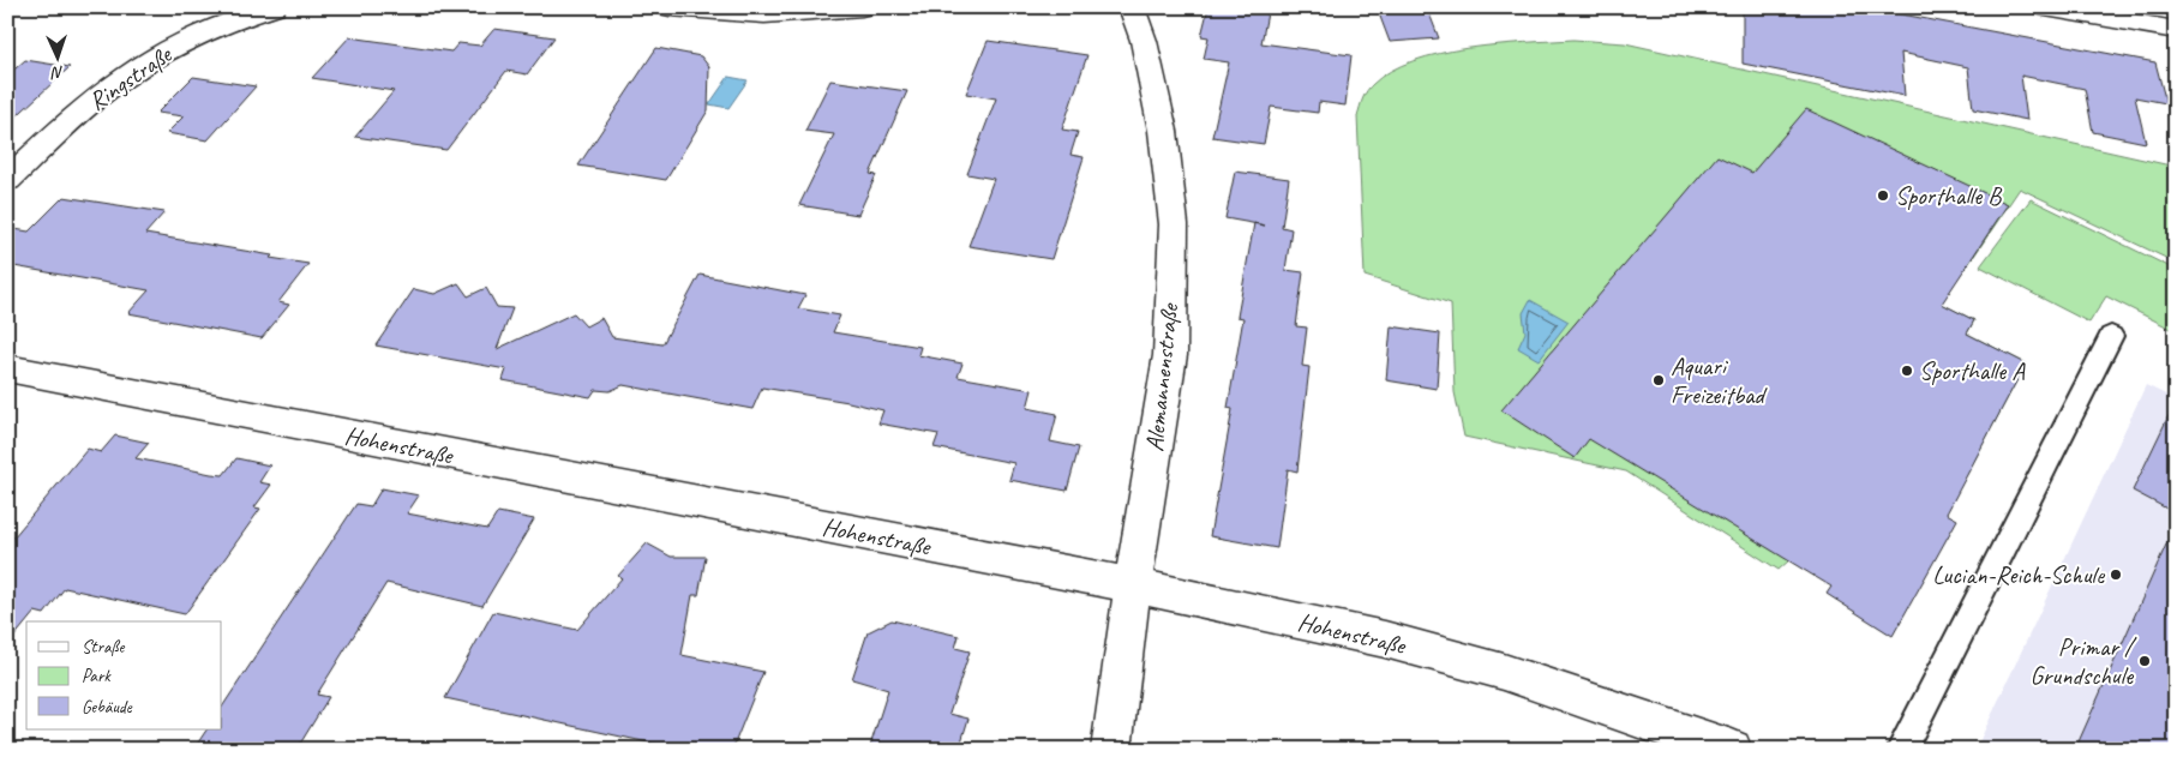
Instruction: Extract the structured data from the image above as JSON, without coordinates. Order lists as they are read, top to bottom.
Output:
{
  "streets": {
    "street": ["Ringstraße", "Alemannenstraße", "Hohenstraße"]
  },
  "crossings": [
    ["Alemannenstraße", "Hohenstraße"]
  ],
  "places": [
    "Sporthalle B",
    "Sporthalle A",
    "Aquari Freizeitbad",
    "Lucian-Reich-Schule",
    "Primar / Grundschule"
  ],
  "legend": ["Straße", "Park", "Gebäude"],
  "north": "bottom"
}
